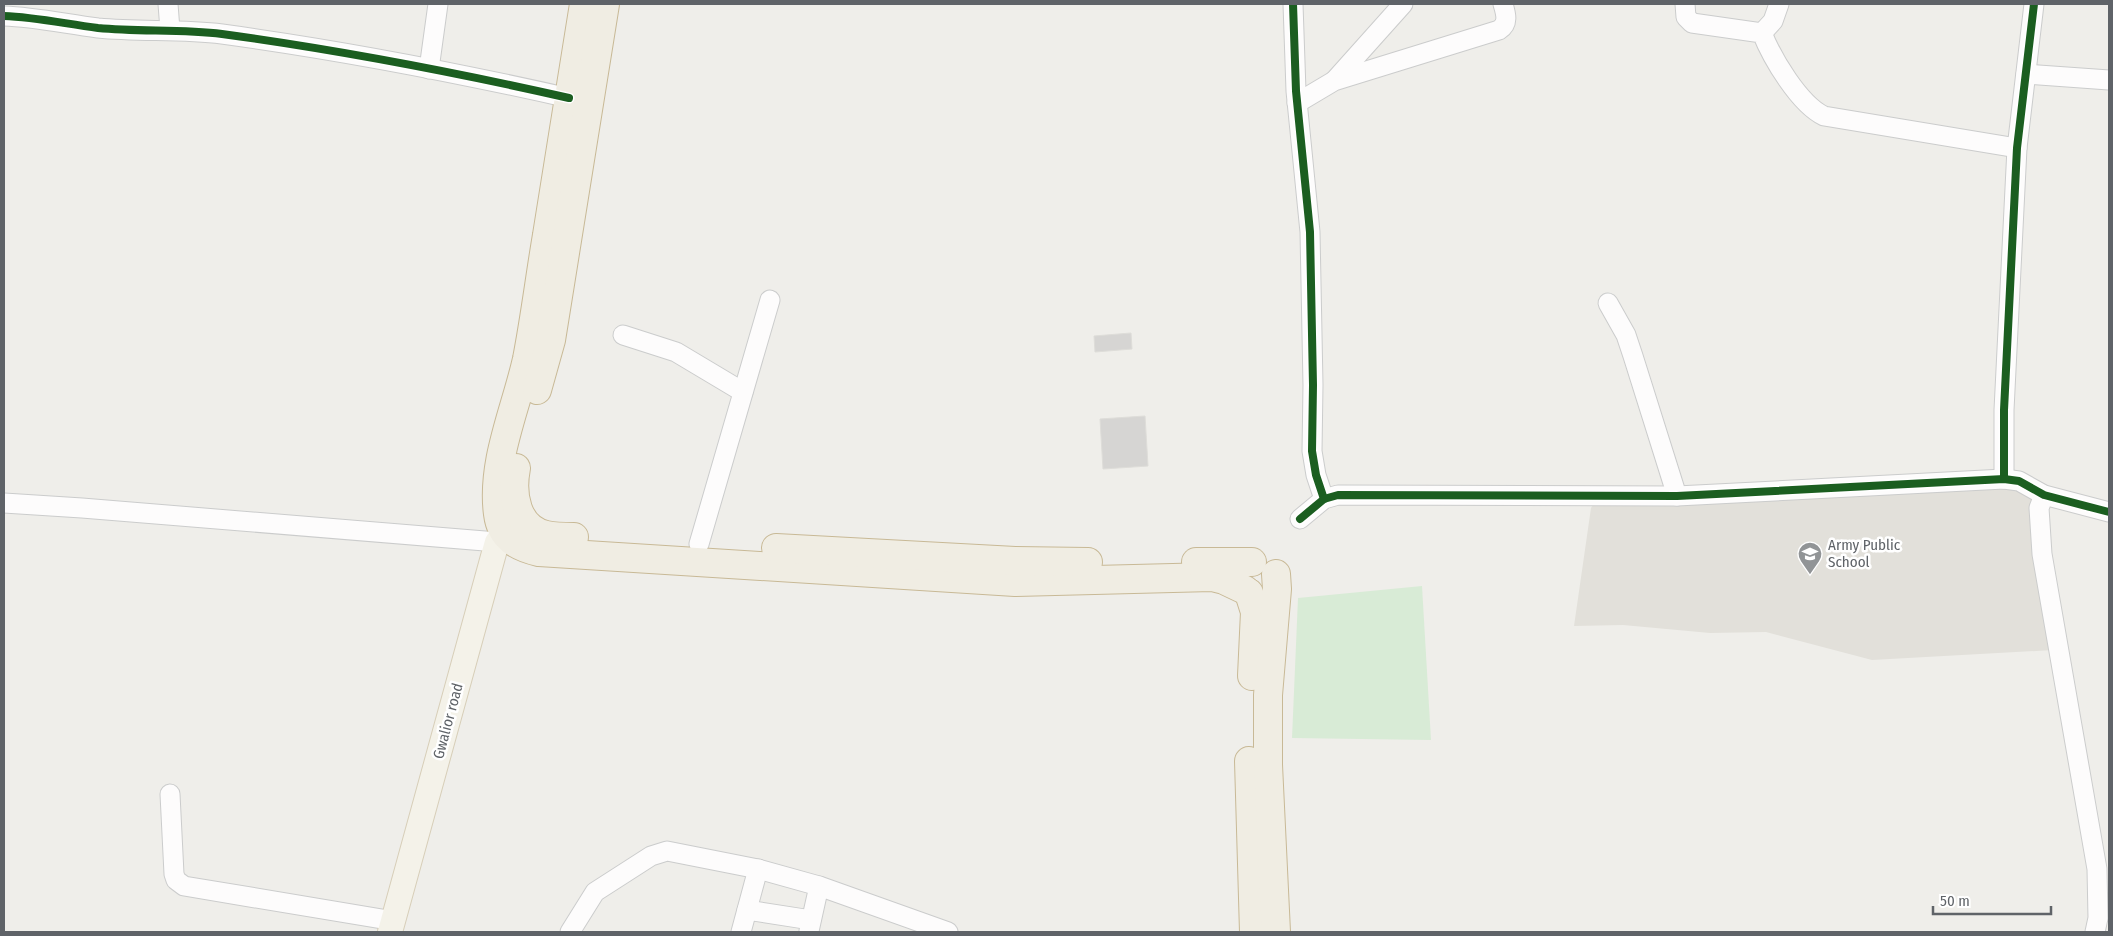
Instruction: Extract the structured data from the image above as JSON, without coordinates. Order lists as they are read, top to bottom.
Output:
{
  "streets": {
    "main road": ["Gwalior road"]
  },
  "places": {
    "school or university": ["Army Public School"]
  },
  "scale_bar": "50 m"
}
